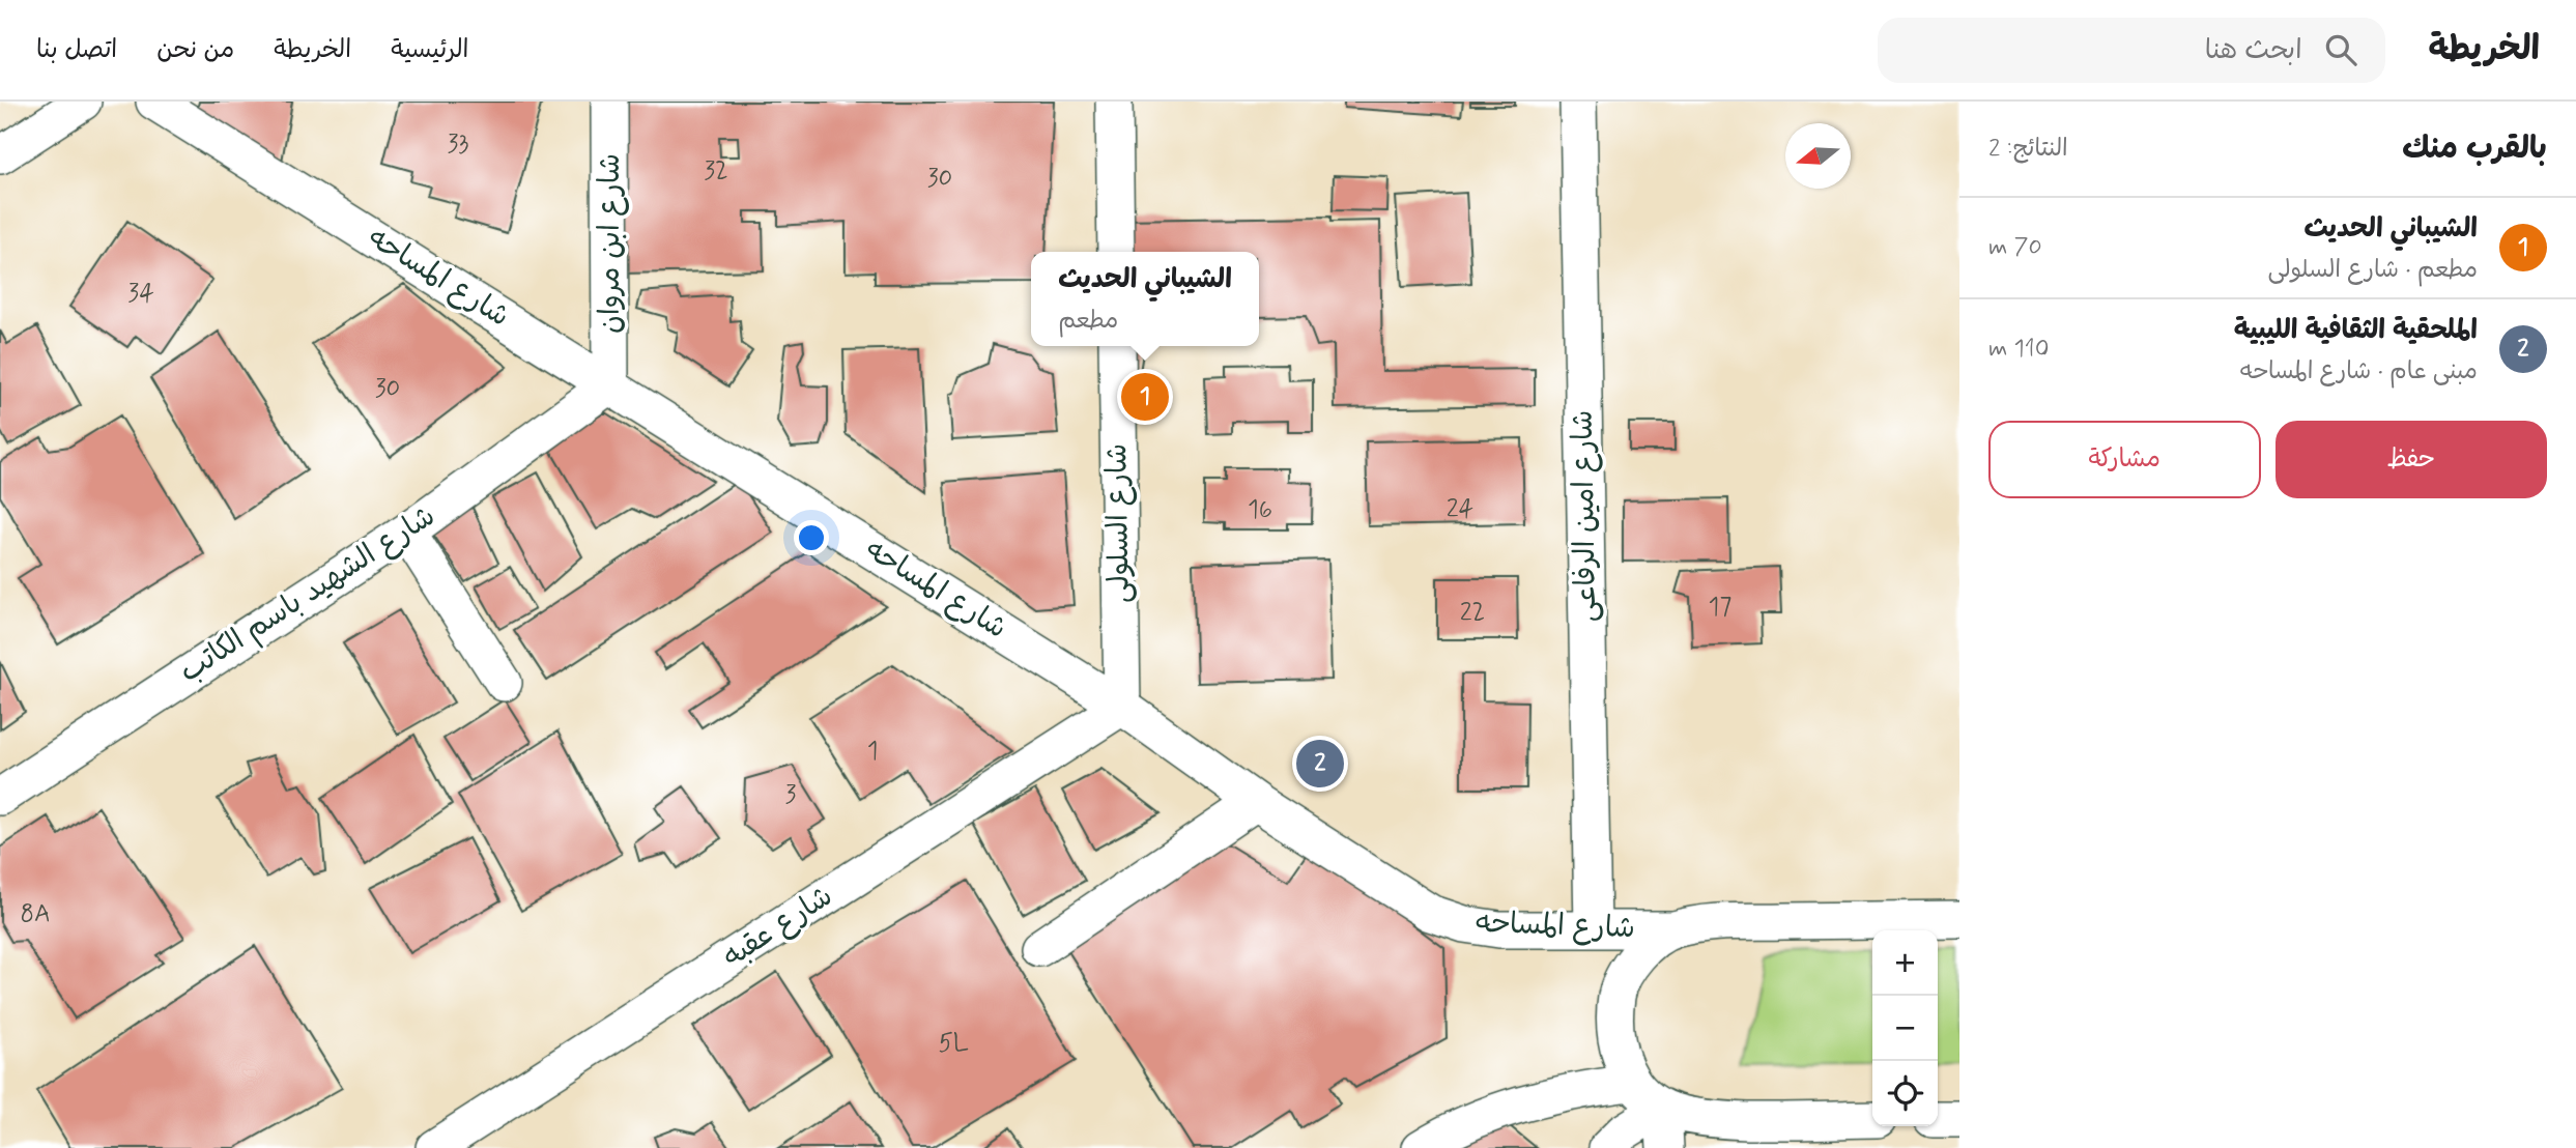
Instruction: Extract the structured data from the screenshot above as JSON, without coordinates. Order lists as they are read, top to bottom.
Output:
{
  "streets": {
    "street": [
      "شارع ابن مروان",
      "شارع المساحه",
      "شارع امين الرفاعى",
      "شارع السلولى",
      "شارع الشهيد باسم الكاتب",
      "شارع عقبه"
    ]
  },
  "crossings": [
    ["شارع ابن مروان", "شارع المساحه"],
    ["شارع ابن مروان", "شارع الشهيد باسم الكاتب"],
    ["شارع المساحه", "شارع امين الرفاعى"],
    ["شارع المساحه", "شارع السلولى"],
    ["شارع المساحه", "شارع الشهيد باسم الكاتب"],
    ["شارع المساحه", "شارع عقبه"],
    ["شارع السلولى", "شارع عقبه"]
  ],
  "house_numbers": [
    "33",
    "32",
    "30",
    "34",
    "30",
    "24",
    "16",
    "17",
    "22",
    "1",
    "3",
    "8A",
    "5L"
  ],
  "north": "left",
  "page": {
    "header": "الخريطة",
    "search": "ابحث هنا",
    "nav": [
      "الرئيسية",
      "الخريطة",
      "من نحن",
      "اتصل بنا"
    ],
    "heading": ["بالقرب منك", "النتائج: 2"],
    "list": [
      {
        "mark": "1",
        "name": "الشيباني الحديث",
        "note": "مطعم · شارع السلولى",
        "value": "70 m"
      },
      {
        "mark": "2",
        "name": "الملحقية الثقافية الليبية",
        "note": "مبنى عام · شارع المساحه",
        "value": "110 m"
      }
    ],
    "popup": ["الشيباني الحديث", "مطعم"],
    "pins": ["1", "2"],
    "buttons": ["حفظ", "مشاركة"],
    "map_buttons": ["+", "−"]
  }
}
